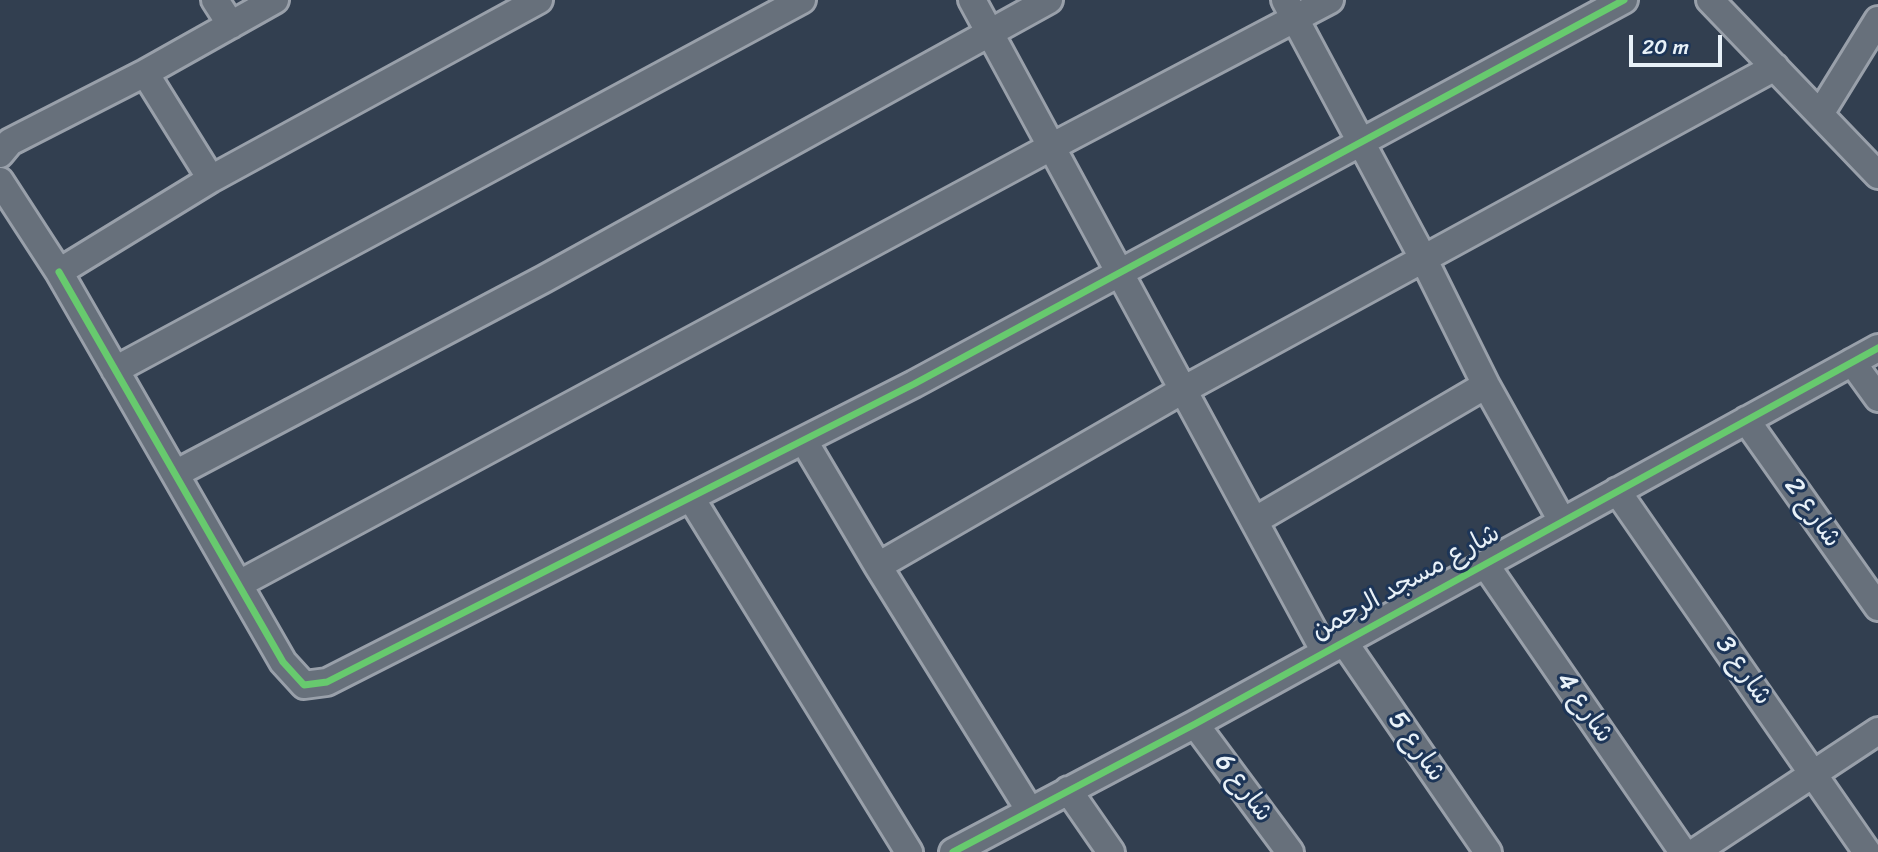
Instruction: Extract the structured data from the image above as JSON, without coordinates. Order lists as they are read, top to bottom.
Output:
{
  "streets": {
    "street": [
      "شارع 2",
      "شارع مسجد الرحمن",
      "شارع 3",
      "شارع 4",
      "شارع 5",
      "شارع 6"
    ]
  },
  "crossings": [
    ["شارع 2", "شارع مسجد الرحمن"],
    ["شارع مسجد الرحمن", "شارع 3"],
    ["شارع مسجد الرحمن", "شارع 4"],
    ["شارع مسجد الرحمن", "شارع 5"],
    ["شارع مسجد الرحمن", "شارع 6"]
  ],
  "scale_bar": "20 m"
}
